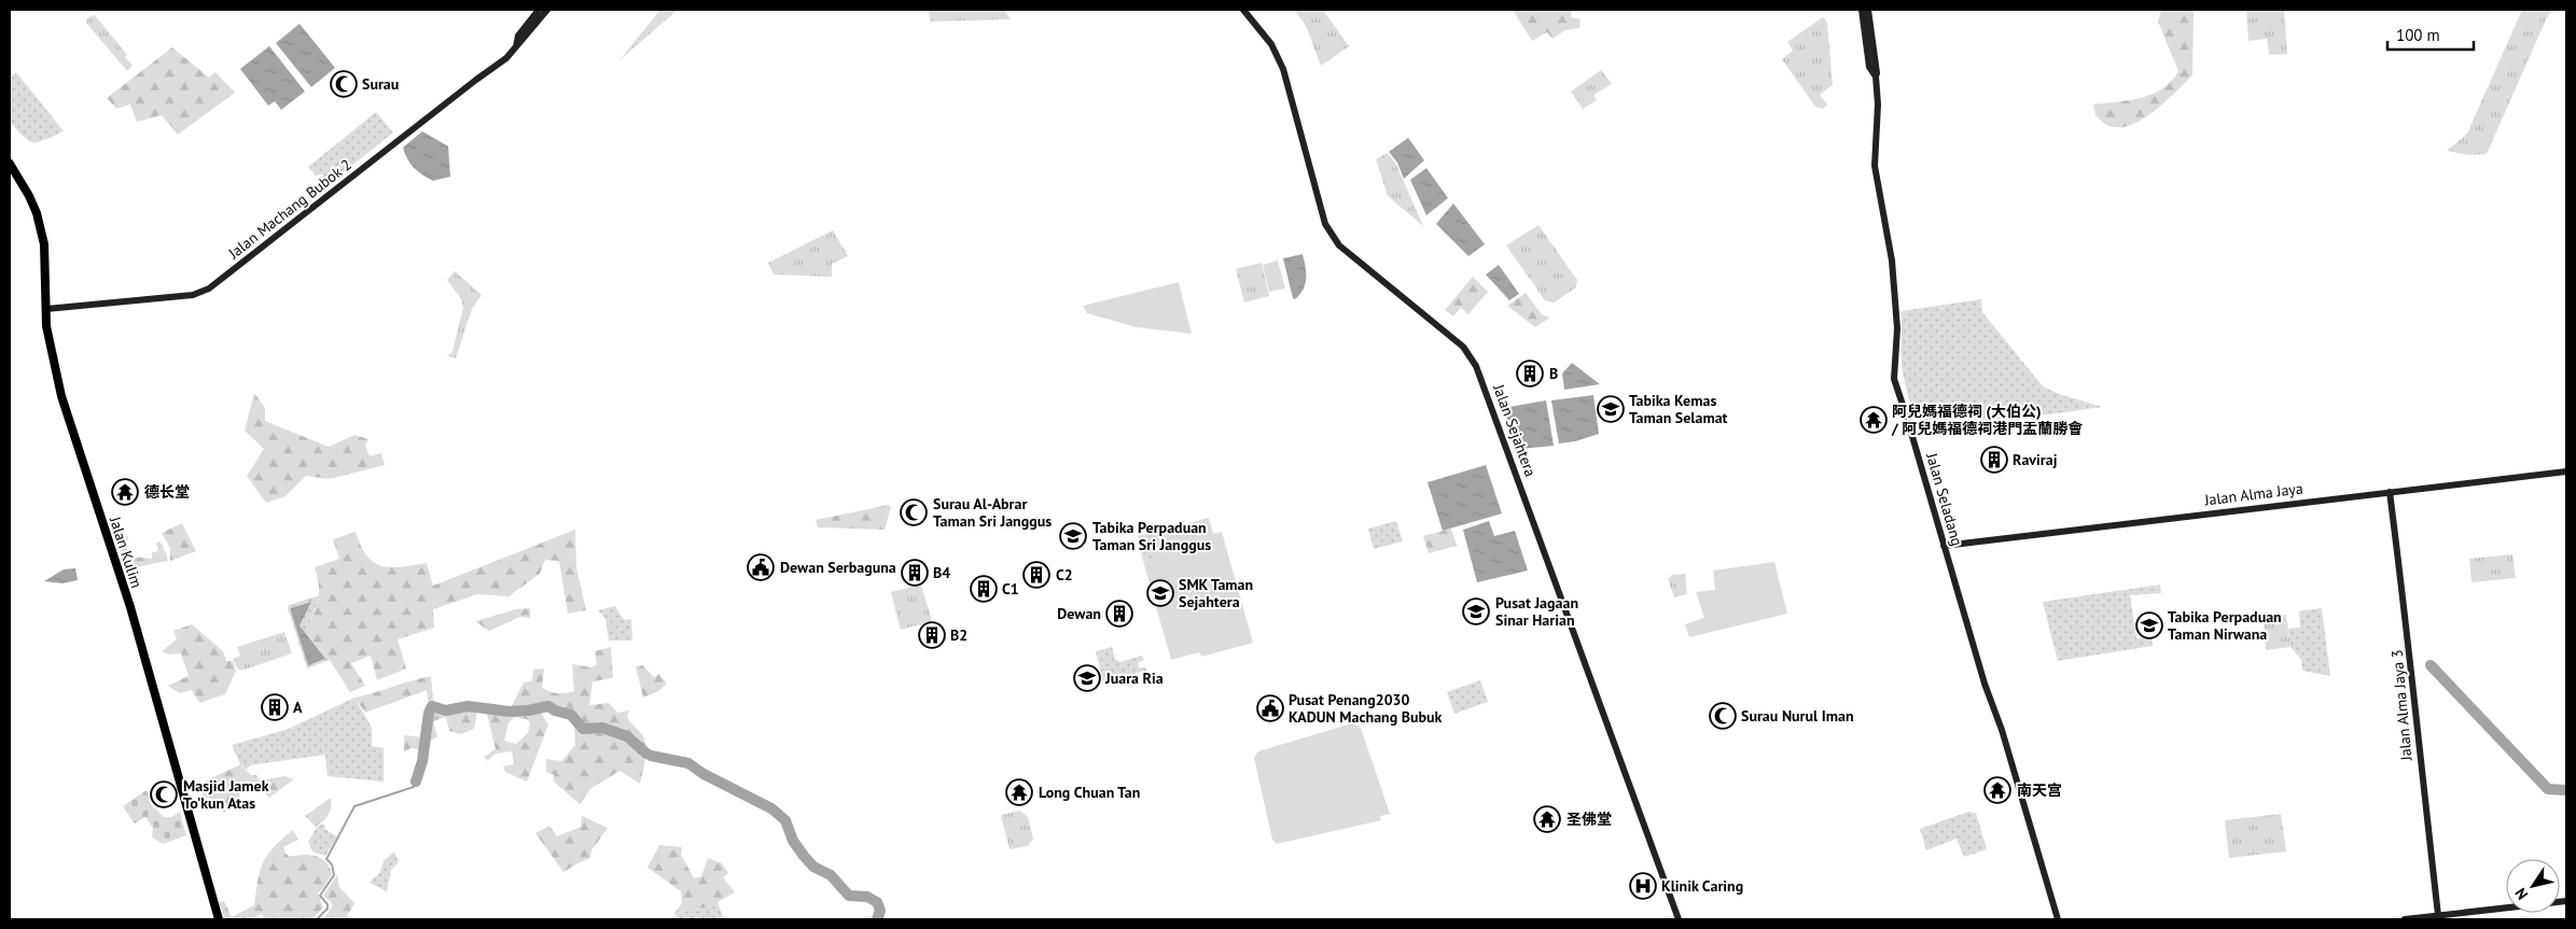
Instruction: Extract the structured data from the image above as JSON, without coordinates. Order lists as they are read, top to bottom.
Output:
{
  "streets": {
    "main road": ["Jalan Kulim"],
    "street": [
      "Jalan Machang Bubok 2",
      "Jalan Sejahtera",
      "Jalan Alma Jaya",
      "Jalan Seladang",
      "Jalan Alma Jaya 3"
    ]
  },
  "crossings": [
    ["Jalan Machang Bubok 2", "Jalan Kulim"],
    ["Jalan Alma Jaya", "Jalan Seladang"],
    ["Jalan Alma Jaya", "Jalan Alma Jaya 3"]
  ],
  "places": {
    "mosque": [
      "Surau",
      "Surau Al-Abrar Taman Sri Janggus",
      "Surau Nurul Iman",
      "Masjid Jamek To'kun Atas"
    ],
    "building": [
      "B",
      "Raviraj",
      "B4",
      "C2",
      "C1",
      "Dewan",
      "B2",
      "A"
    ],
    "school or university": [
      "Tabika Kemas Taman Selamat",
      "Tabika Perpaduan Taman Sri Janggus",
      "SMK Taman Sejahtera",
      "Pusat Jagaan Sinar Harian",
      "Tabika Perpaduan Taman Nirwana",
      "Juara Ria"
    ],
    "temple": [
      "阿兒媽福德祠 (大伯公) / 阿兒媽福德祠港門盂蘭勝會",
      "德长堂",
      "南天宫",
      "Long Chuan Tan",
      "圣佛堂"
    ],
    "public building": ["Dewan Serbaguna", "Pusat Penang2030 KADUN Machang Bubuk"],
    "hospital": ["Klinik Caring"]
  },
  "scale_bar": "100 m",
  "north": "bottom left"
}
